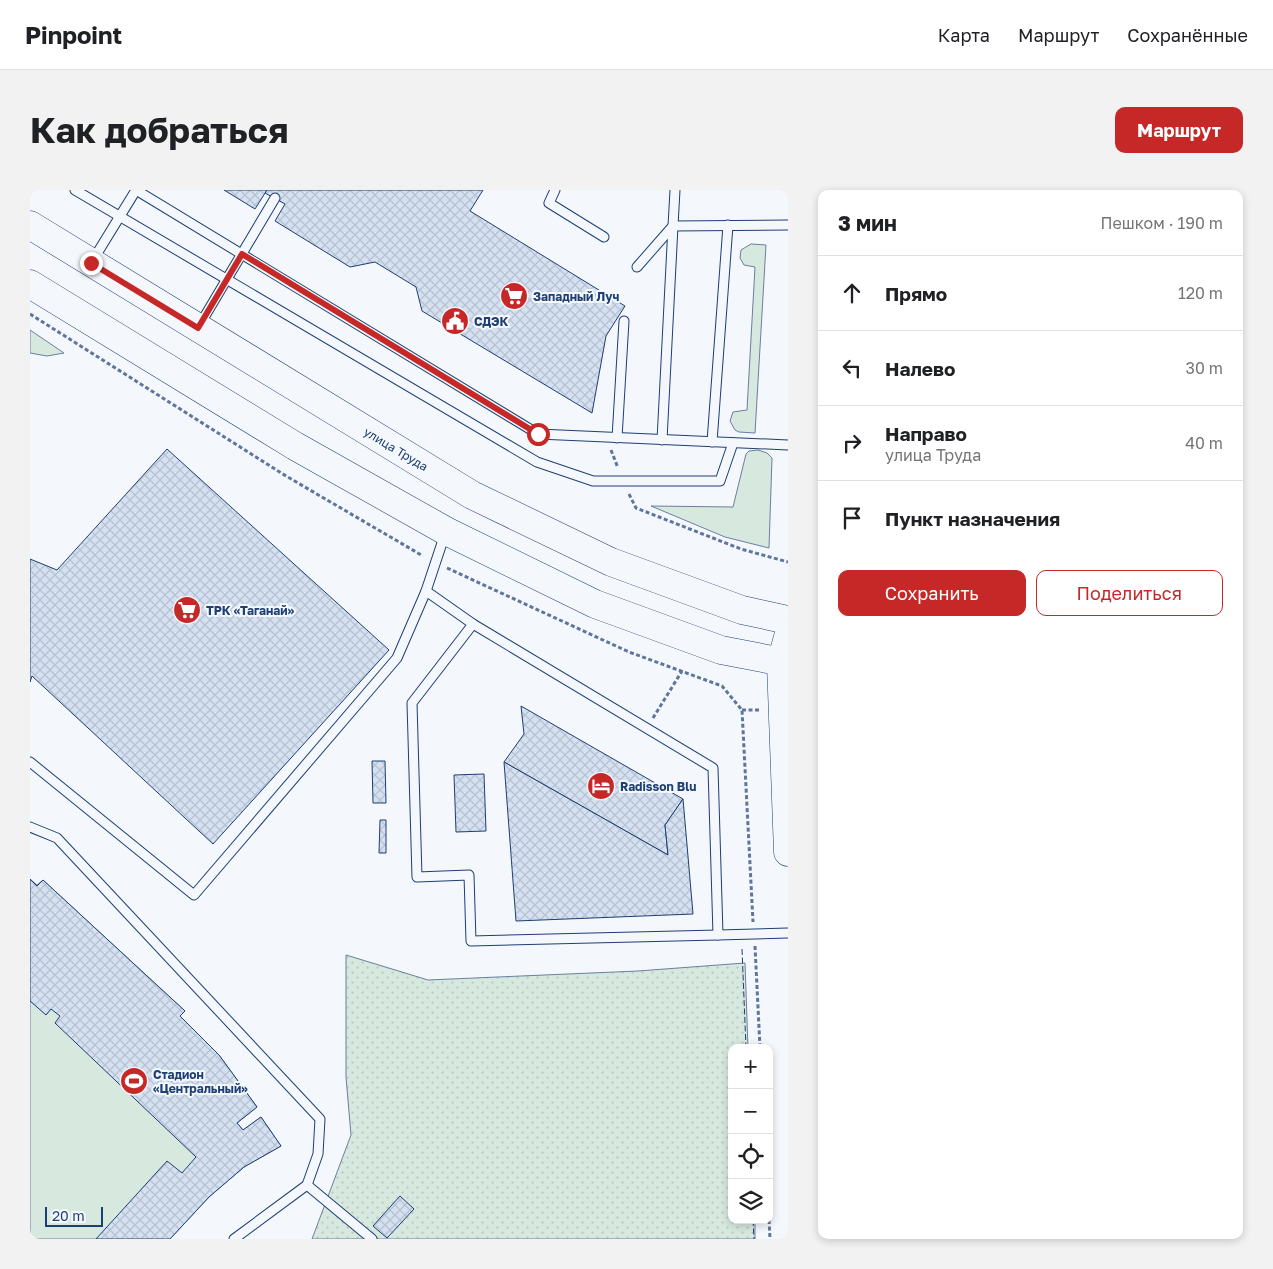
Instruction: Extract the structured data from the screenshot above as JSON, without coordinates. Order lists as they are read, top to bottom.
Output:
{
  "streets": {
    "main road": ["улица Труда"]
  },
  "places": {
    "supermarket": ["Западный Луч", "ТРК «Таганай»"],
    "public building": ["СДЭК"],
    "hotel": ["Radisson Blu"],
    "sports": ["Стадион «Центральный»"]
  },
  "scale_bar": "20 m",
  "page": {
    "header": "Pinpoint",
    "nav": ["Карта", "Маршрут", "Сохранённые"],
    "buttons": [
      "Маршрут",
      ["Сохранить", "Поделиться"]
    ],
    "title": "Как добраться",
    "heading": ["3 мин", "Пешком · 190 m"],
    "list": [
      ["Прямо", "120 m"],
      ["Налево", "30 m"],
      ["Направо", "улица Труда", "40 m"],
      "Пункт назначения"
    ],
    "map_buttons": ["+", "−"],
    "scale": "20 m"
  }
}
